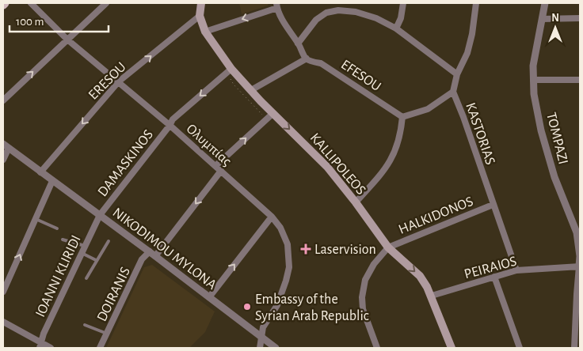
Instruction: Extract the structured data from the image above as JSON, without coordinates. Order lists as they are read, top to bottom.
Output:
{
  "streets": {
    "main road": ["KALLIPOLEOS"],
    "street": [
      "EFESOU",
      "ERESOU",
      "KASTORIAS",
      "TOMPAZI",
      "Ολυμπίας",
      "DAMASKINOS",
      "HALKIDONOS",
      "NIKODIMOU MYLONA",
      "PEIRAIOS",
      "IOANNI KLIRIDI",
      "DOIRANIS"
    ]
  },
  "crossings": [
    ["ERESOU", "Ολυμπίας"],
    ["ERESOU", "KALLIPOLEOS"],
    ["ERESOU", "NIKODIMOU MYLONA"],
    ["KASTORIAS", "HALKIDONOS"],
    ["KASTORIAS", "PEIRAIOS"],
    ["TOMPAZI", "PEIRAIOS"],
    ["Ολυμπίας", "DAMASKINOS"],
    ["Ολυμπίας", "NIKODIMOU MYLONA"],
    ["Ολυμπίας", "DOIRANIS"],
    ["DAMASKINOS", "KALLIPOLEOS"],
    ["DAMASKINOS", "NIKODIMOU MYLONA"],
    ["DAMASKINOS", "IOANNI KLIRIDI"],
    ["KALLIPOLEOS", "HALKIDONOS"],
    ["KALLIPOLEOS", "PEIRAIOS"],
    ["NIKODIMOU MYLONA", "IOANNI KLIRIDI"],
    ["NIKODIMOU MYLONA", "DOIRANIS"]
  ],
  "one_way": ["DAMASKINOS", "KALLIPOLEOS", "DOIRANIS"],
  "places": {
    "health": ["Laservision"],
    "other": ["Embassy of the Syrian Arab Republic"]
  },
  "scale_bar": "100 m",
  "north": "top"
}
